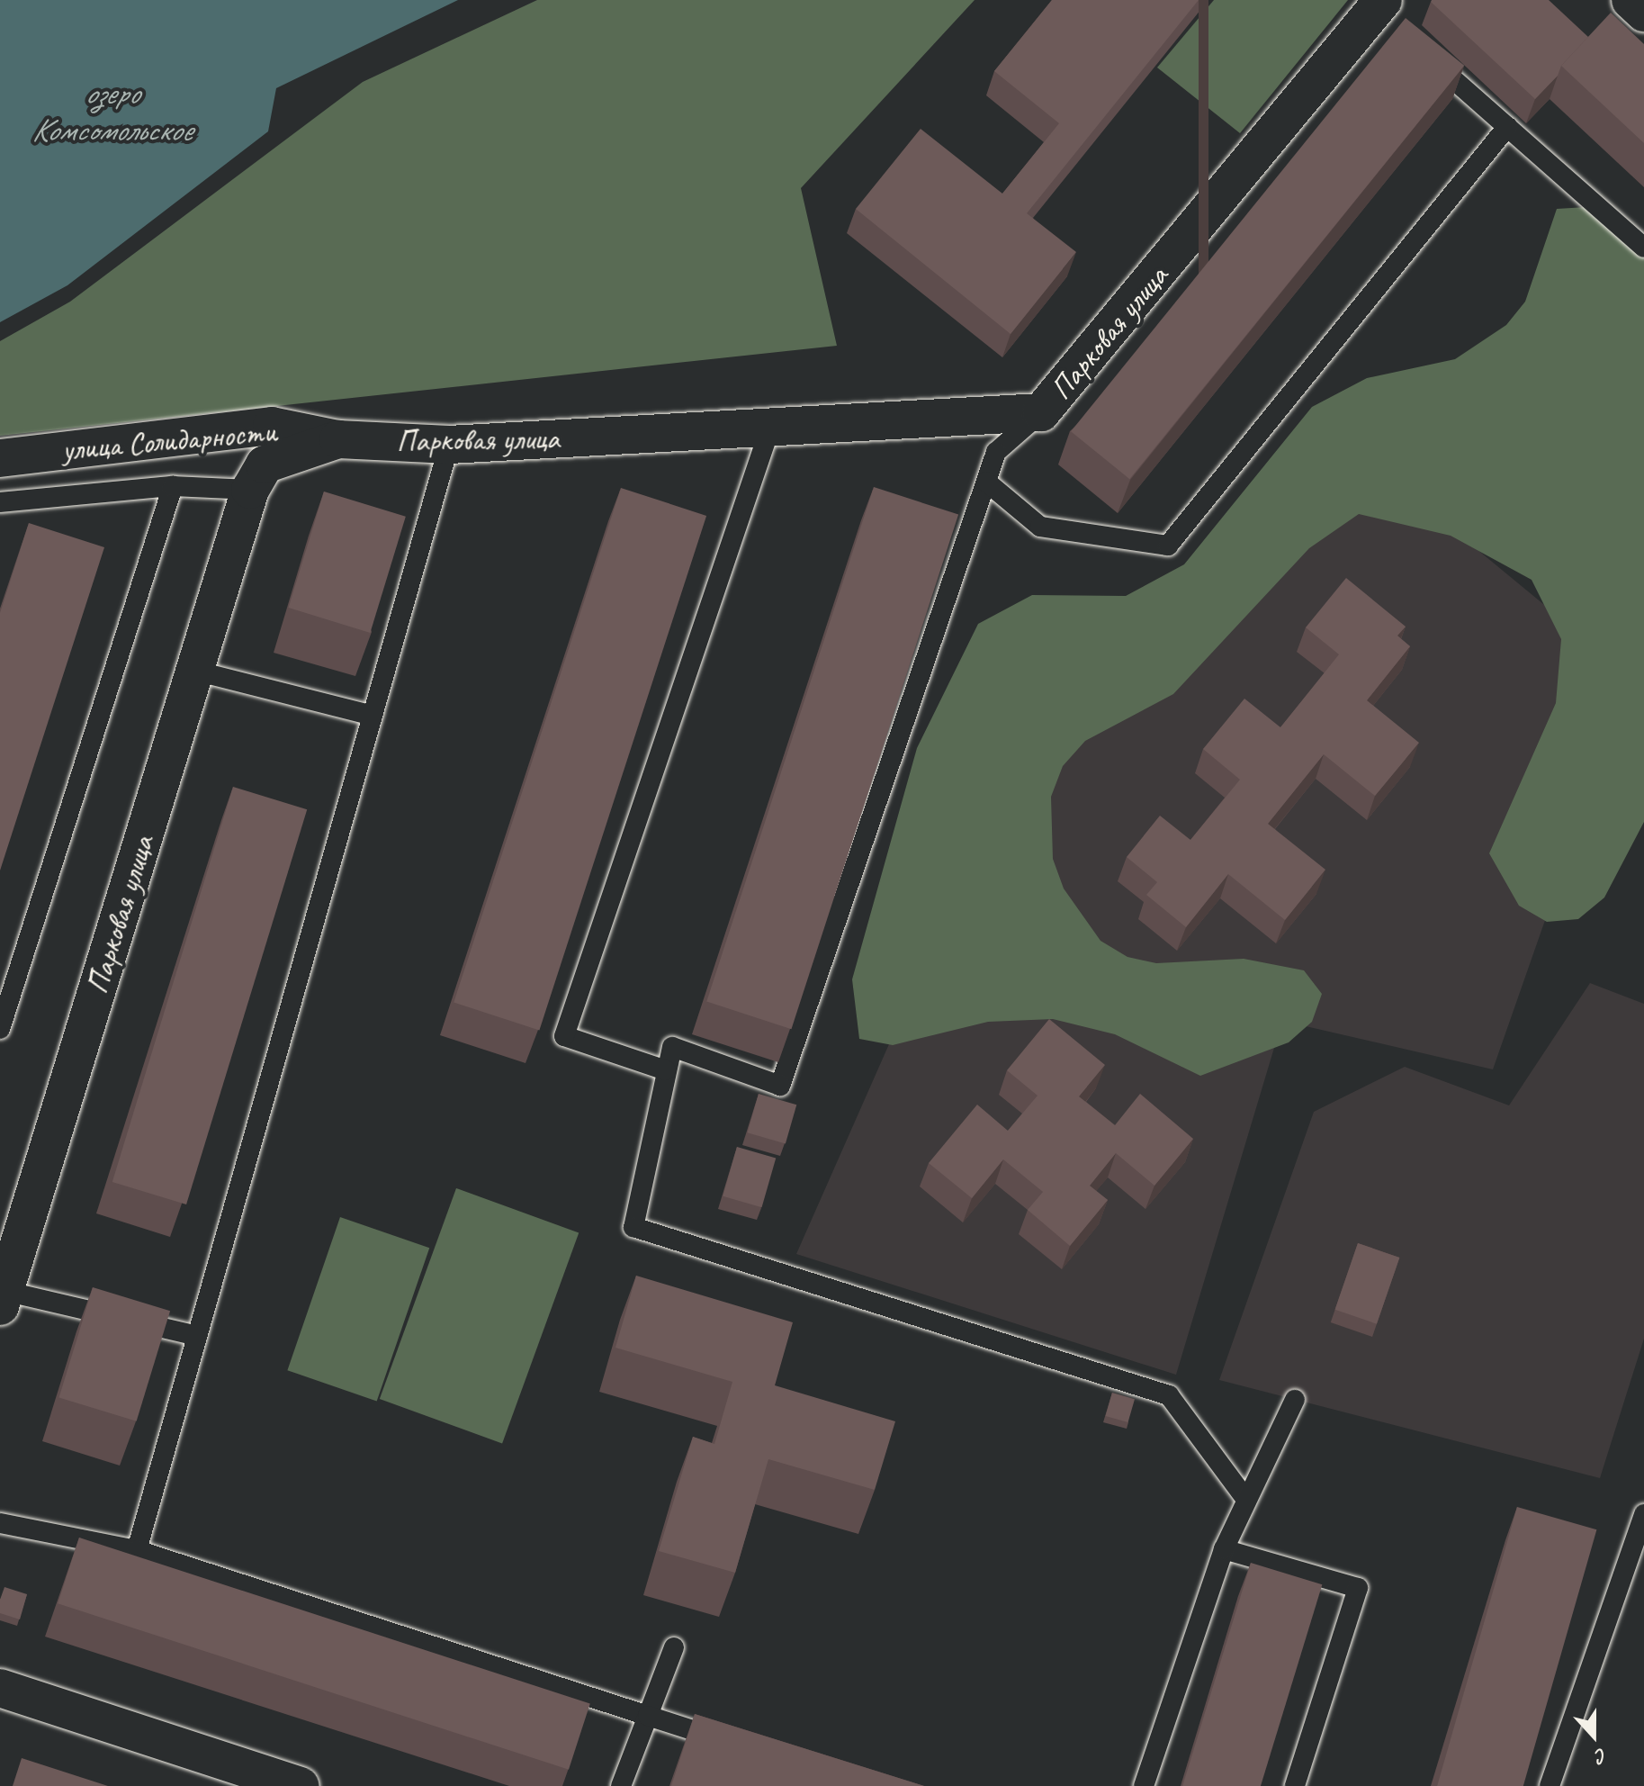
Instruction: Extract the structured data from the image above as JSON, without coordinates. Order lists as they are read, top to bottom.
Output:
{
  "streets": {
    "street": ["Парковая улица", "улица Солидарности"]
  },
  "crossings": [
    ["Парковая улица", "улица Солидарности"]
  ],
  "water": ["озеро Комсомольское"],
  "north": "bottom"
}
